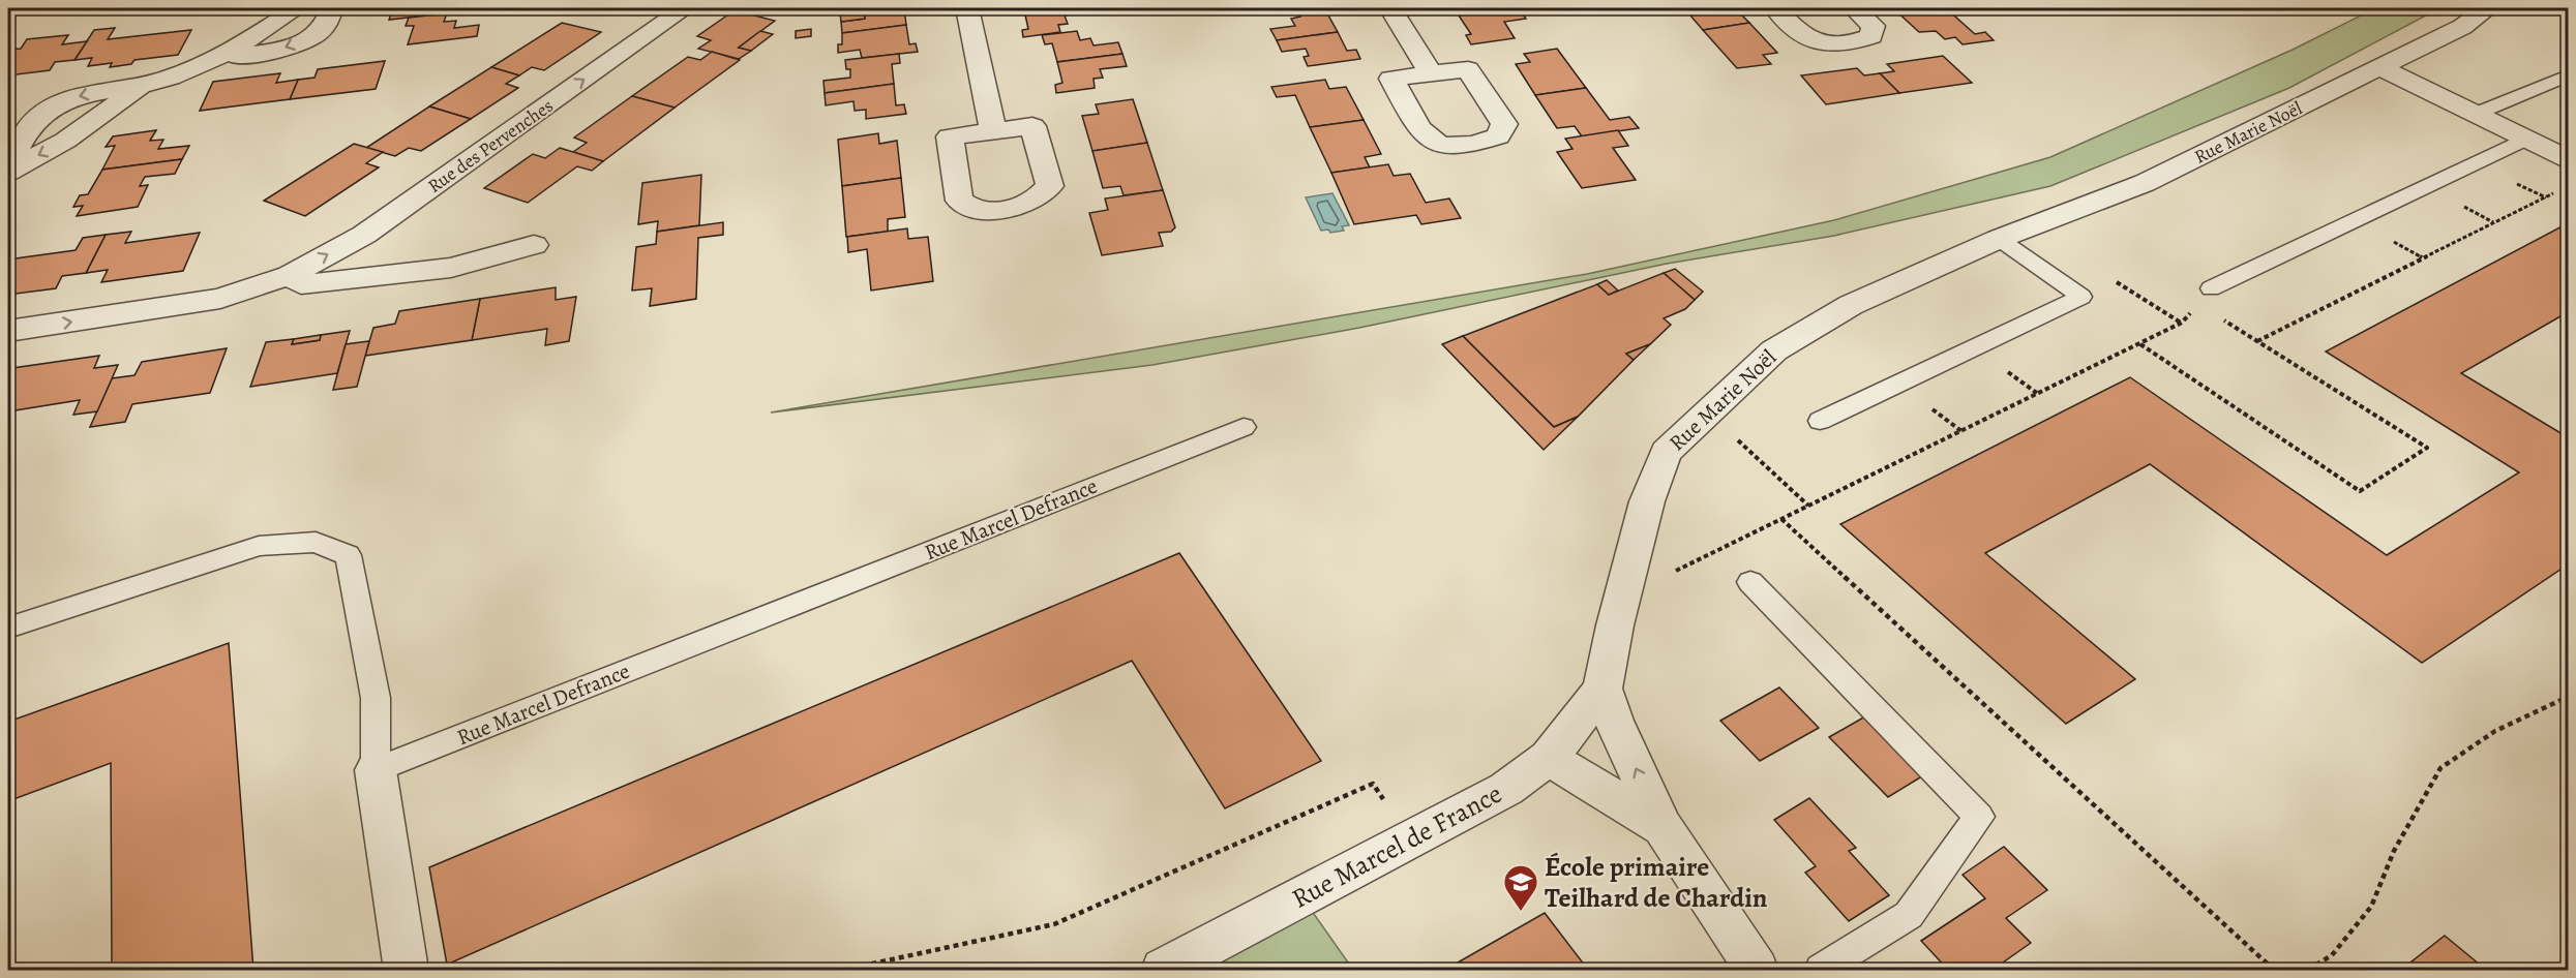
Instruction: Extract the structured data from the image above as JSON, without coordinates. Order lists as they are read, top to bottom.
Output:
{
  "streets": {
    "street": ["Rue Marie Noël", "Rue des Pervenches", "Rue Marcel de France"],
    "lane": ["Rue Marcel Defrance"]
  },
  "crossings": [
    ["Rue Marie Noël", "Rue Marcel de France"]
  ],
  "places": {
    "school or university": ["École primaire Teilhard de Chardin"]
  }
}
